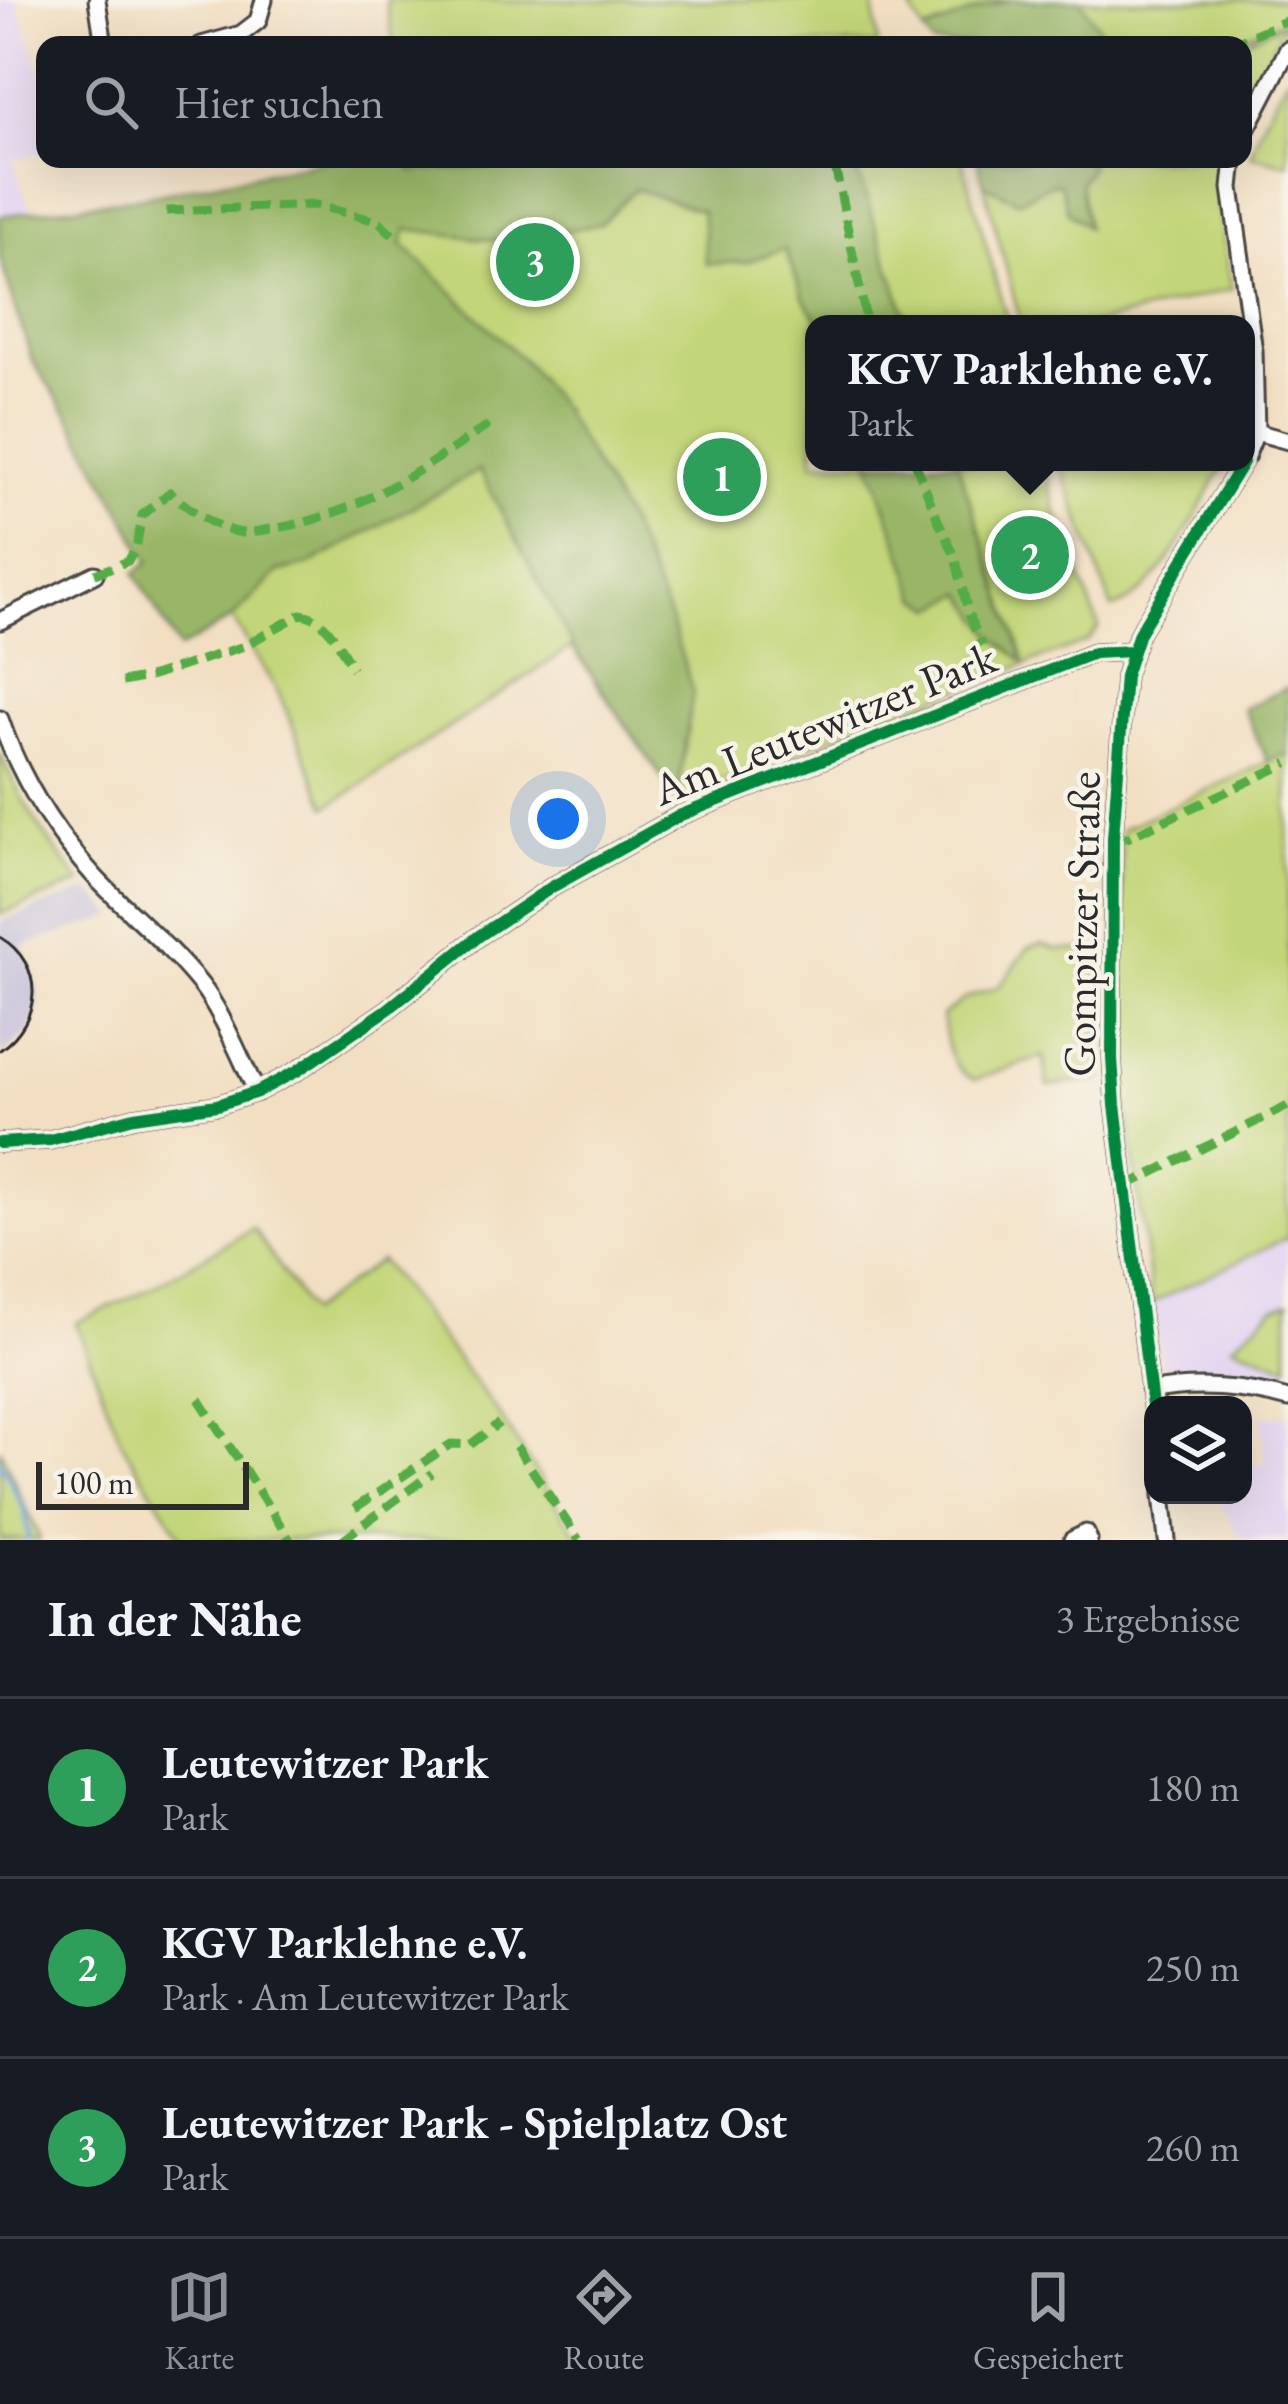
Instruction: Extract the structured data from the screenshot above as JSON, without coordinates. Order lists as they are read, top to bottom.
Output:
{
  "streets": {
    "street": ["Am Leutewitzer Park", "Gompitzer Straße"]
  },
  "crossings": [
    ["Am Leutewitzer Park", "Gompitzer Straße"]
  ],
  "scale_bar": "100 m",
  "page": {
    "search": "Hier suchen",
    "pins": ["3", "1", "2"],
    "popup": ["KGV Parklehne e.V.", "Park"],
    "scale": "100 m",
    "heading": ["In der Nähe", "3 Ergebnisse"],
    "list": [
      {
        "mark": "1",
        "name": "Leutewitzer Park",
        "note": "Park",
        "value": "180 m"
      },
      {
        "mark": "2",
        "name": "KGV Parklehne e.V.",
        "note": "Park · Am Leutewitzer Park",
        "value": "250 m"
      },
      {
        "mark": "3",
        "name": "Leutewitzer Park - Spielplatz Ost",
        "note": "Park",
        "value": "260 m"
      }
    ],
    "nav": ["Karte", "Route", "Gespeichert"]
  }
}
